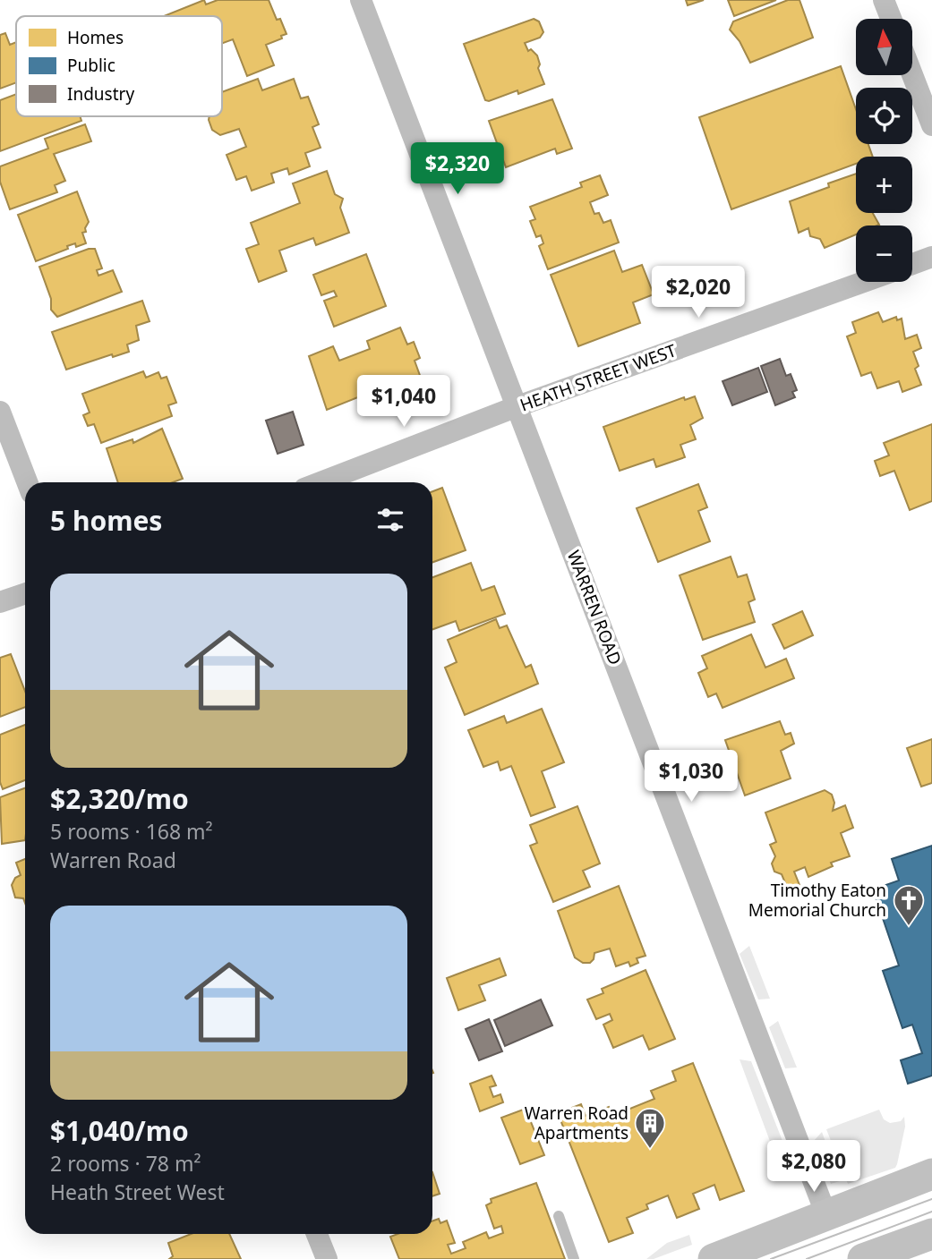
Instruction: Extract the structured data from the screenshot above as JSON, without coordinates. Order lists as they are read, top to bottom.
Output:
{
  "streets": {
    "street": ["HEATH STREET WEST", "WARREN ROAD"]
  },
  "crossings": [
    ["HEATH STREET WEST", "WARREN ROAD"]
  ],
  "places": {
    "church": ["Timothy Eaton Memorial Church"],
    "building": ["Warren Road Apartments"]
  },
  "legend": ["Homes", "Public", "Industry"],
  "north": "top",
  "page": {
    "map_buttons": ["+", "−"],
    "price": [
      "$2,320",
      "$2,020",
      "$1,040",
      "$1,030",
      "$2,080"
    ],
    "heading": "5 homes",
    "list": [
      {
        "name": "$2,320/mo",
        "note": "5 rooms · 168 m² · Warren Road"
      },
      {
        "name": "$1,040/mo",
        "note": "2 rooms · 78 m² · Heath Street West"
      }
    ]
  }
}
